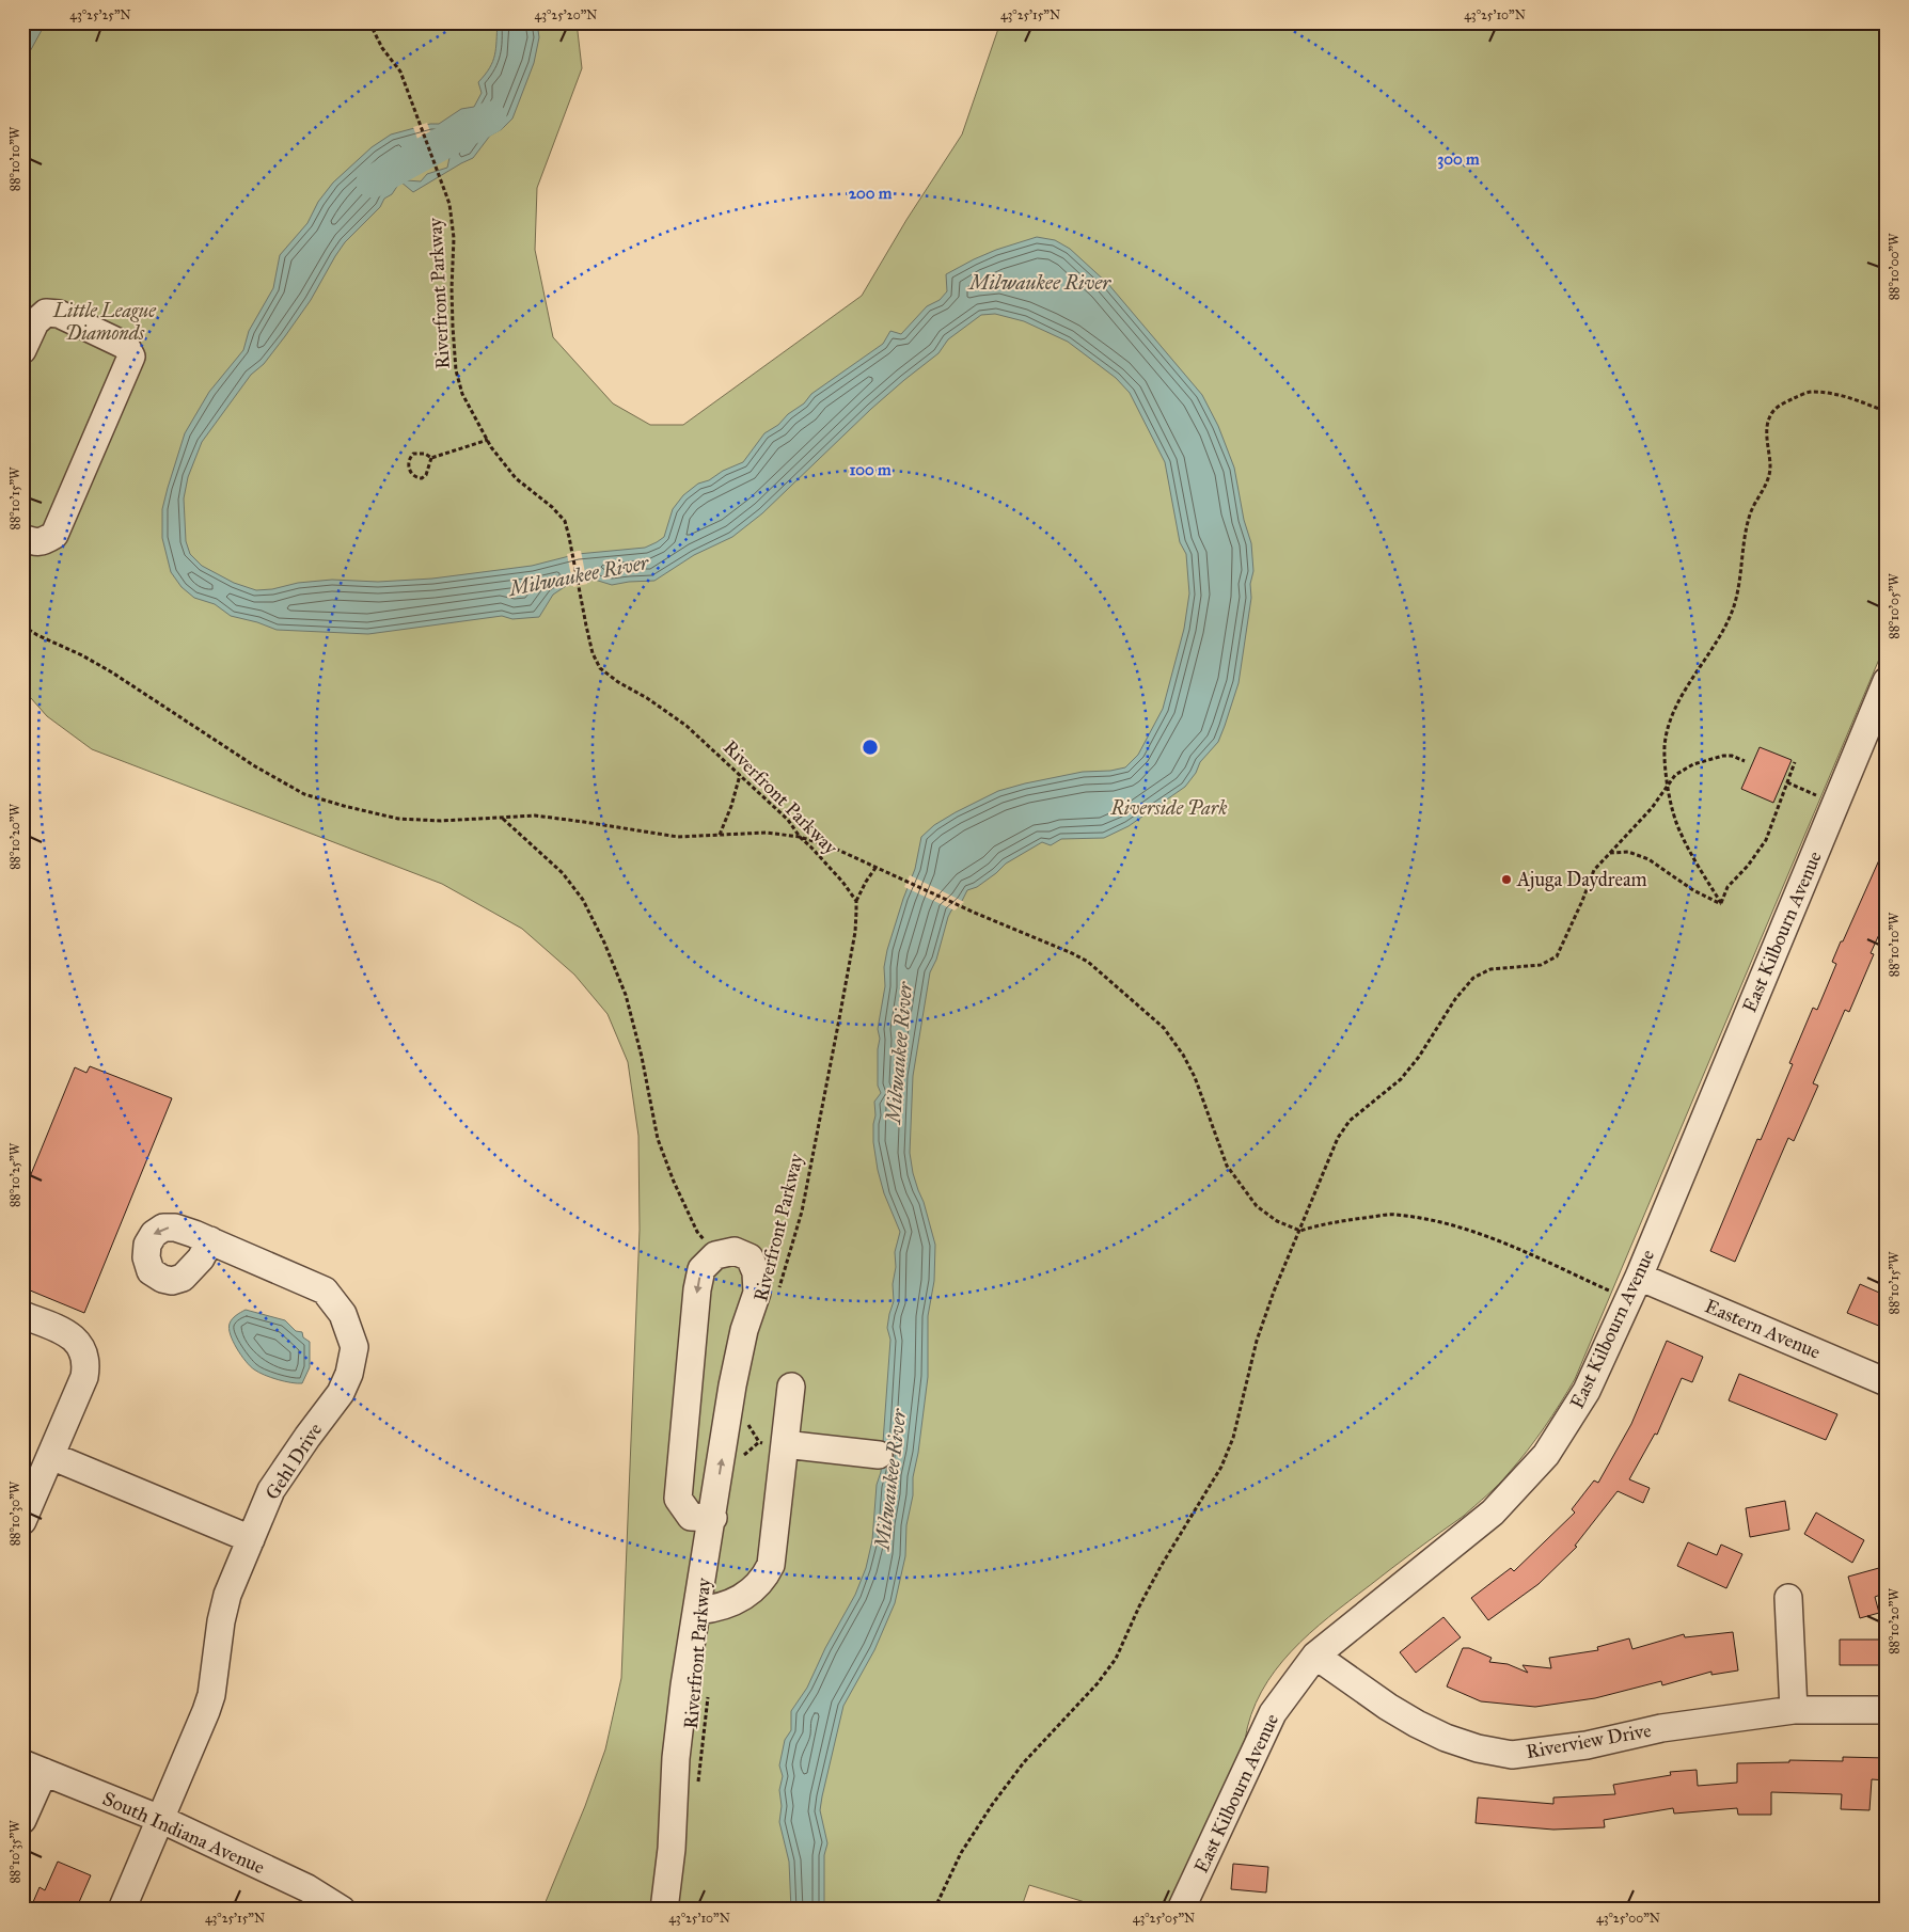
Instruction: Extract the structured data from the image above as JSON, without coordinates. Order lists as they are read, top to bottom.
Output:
{
  "streets": {
    "street": [
      "East Kilbourn Avenue",
      "Eastern Avenue",
      "Gehl Drive",
      "Riverview Drive",
      "South Indiana Avenue"
    ],
    "path": ["Riverfront Parkway"]
  },
  "crossings": [
    ["East Kilbourn Avenue", "Eastern Avenue"],
    ["East Kilbourn Avenue", "Riverview Drive"],
    ["Gehl Drive", "South Indiana Avenue"]
  ],
  "water": ["Milwaukee River"],
  "parks": ["Little League Diamonds", "Riverside Park"],
  "places": ["Ajuga Daydream"],
  "coordinates": [
    "43°25'25\"N",
    "43°25'20\"N",
    "43°25'15\"N",
    "43°25'10\"N",
    "88°10'10\"W",
    "88°10'00\"W",
    "88°10'15\"W",
    "88°10'05\"W",
    "88°10'20\"W",
    "88°10'25\"W",
    "88°10'30\"W",
    "88°10'35\"W",
    "43°25'05\"N",
    "43°25'00\"N"
  ],
  "rings": ["300 m", "200 m", "100 m"]
}
